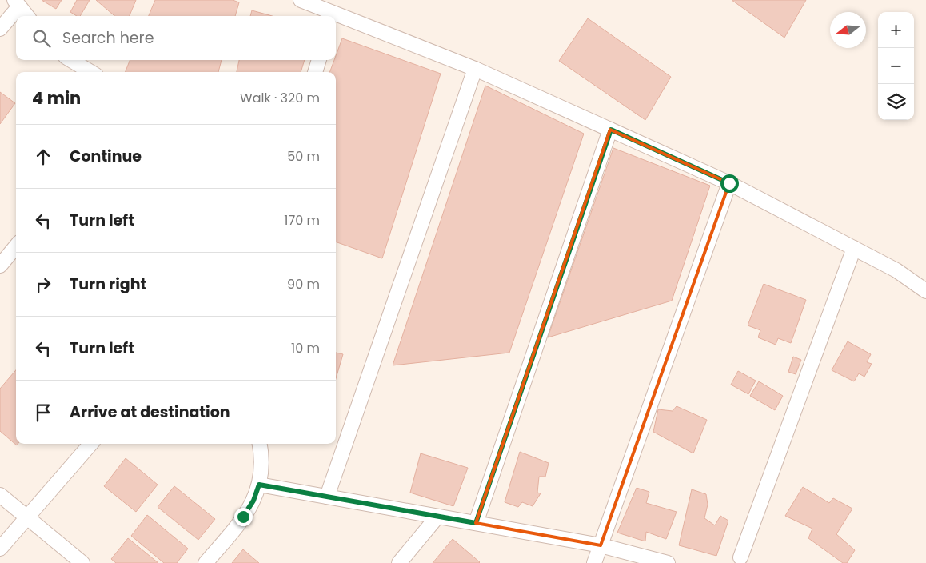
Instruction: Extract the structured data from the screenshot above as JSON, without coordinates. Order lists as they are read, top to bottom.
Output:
{
  "north": "left",
  "page": {
    "map_buttons": ["+", "−"],
    "search": "Search here",
    "heading": ["4 min", "Walk · 320 m"],
    "list": [
      ["Continue", "50 m"],
      ["Turn left", "170 m"],
      ["Turn right", "90 m"],
      ["Turn left", "10 m"],
      "Arrive at destination"
    ]
  }
}
